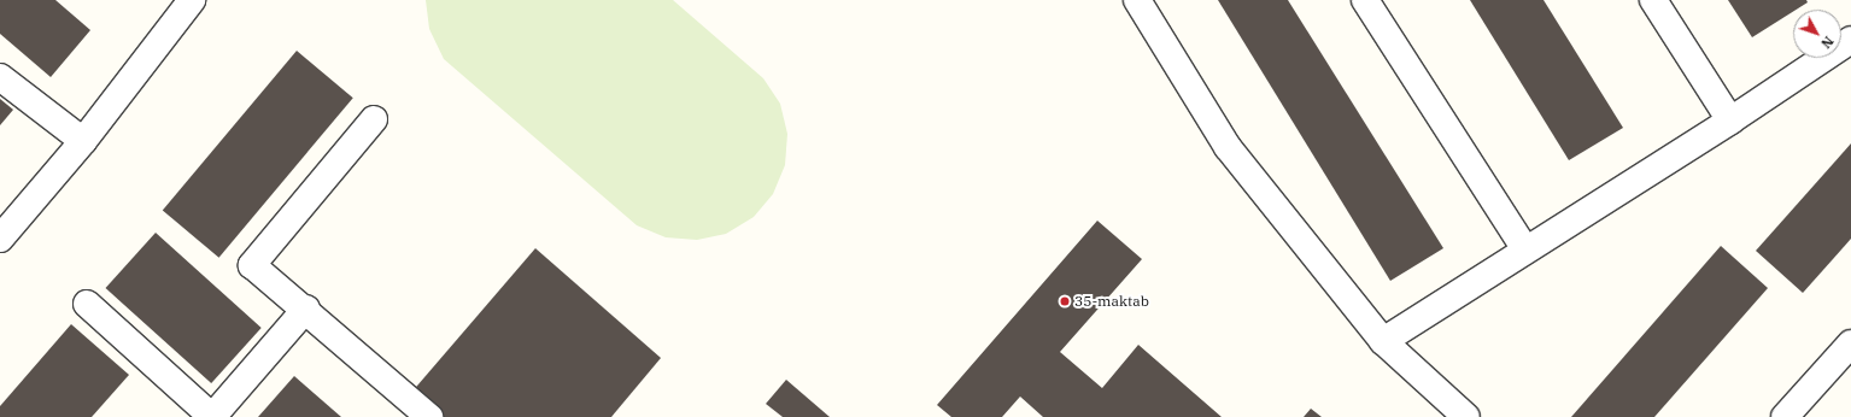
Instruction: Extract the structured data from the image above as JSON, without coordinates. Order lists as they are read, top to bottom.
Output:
{
  "places": ["35-maktab"],
  "north": "bottom right"
}
